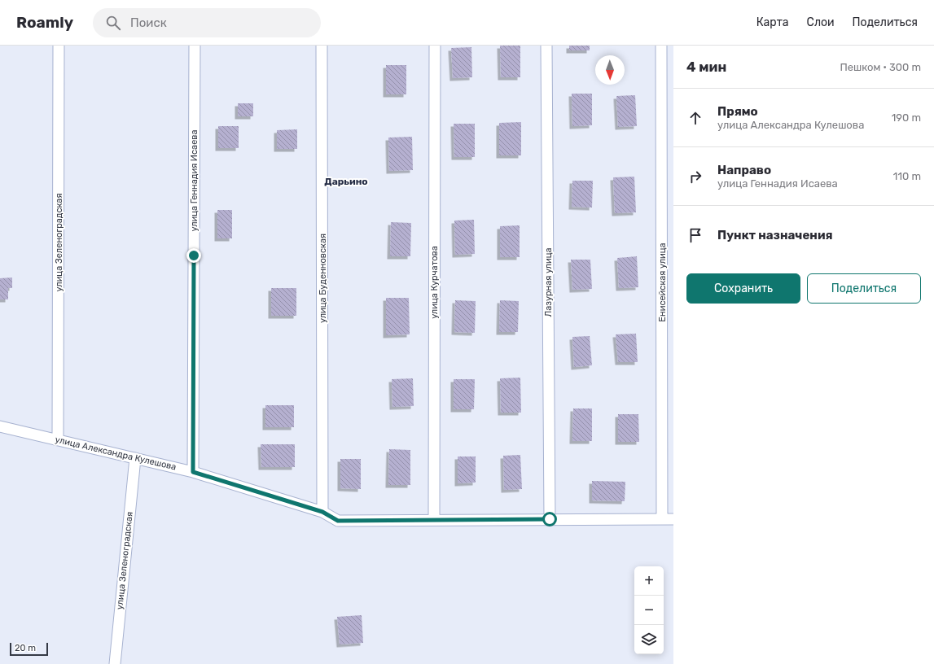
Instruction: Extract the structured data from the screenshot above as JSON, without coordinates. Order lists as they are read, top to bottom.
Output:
{
  "streets": {
    "street": [
      "улица Геннадия Исаева",
      "улица Зеленоградская",
      "улица Буденновская",
      "улица Курчатова",
      "Лазурная улица",
      "Енисейская улица",
      "улица Александра Кулешова"
    ]
  },
  "crossings": [
    ["улица Геннадия Исаева", "улица Александра Кулешова"],
    ["улица Зеленоградская", "улица Александра Кулешова"],
    ["улица Буденновская", "улица Александра Кулешова"],
    ["улица Курчатова", "улица Александра Кулешова"],
    ["Лазурная улица", "улица Александра Кулешова"],
    ["Енисейская улица", "улица Александра Кулешова"]
  ],
  "districts": ["Дарьино"],
  "scale_bar": "20 m",
  "north": "bottom",
  "page": {
    "header": "Roamly",
    "search": "Поиск",
    "nav": ["Карта", "Слои", "Поделиться"],
    "heading": ["4 мин", "Пешком · 300 m"],
    "list": [
      ["Прямо", "улица Александра Кулешова", "190 m"],
      ["Направо", "улица Геннадия Исаева", "110 m"],
      "Пункт назначения"
    ],
    "buttons": ["Сохранить", "Поделиться"],
    "map_buttons": ["+", "−"],
    "scale": "20 m"
  }
}
